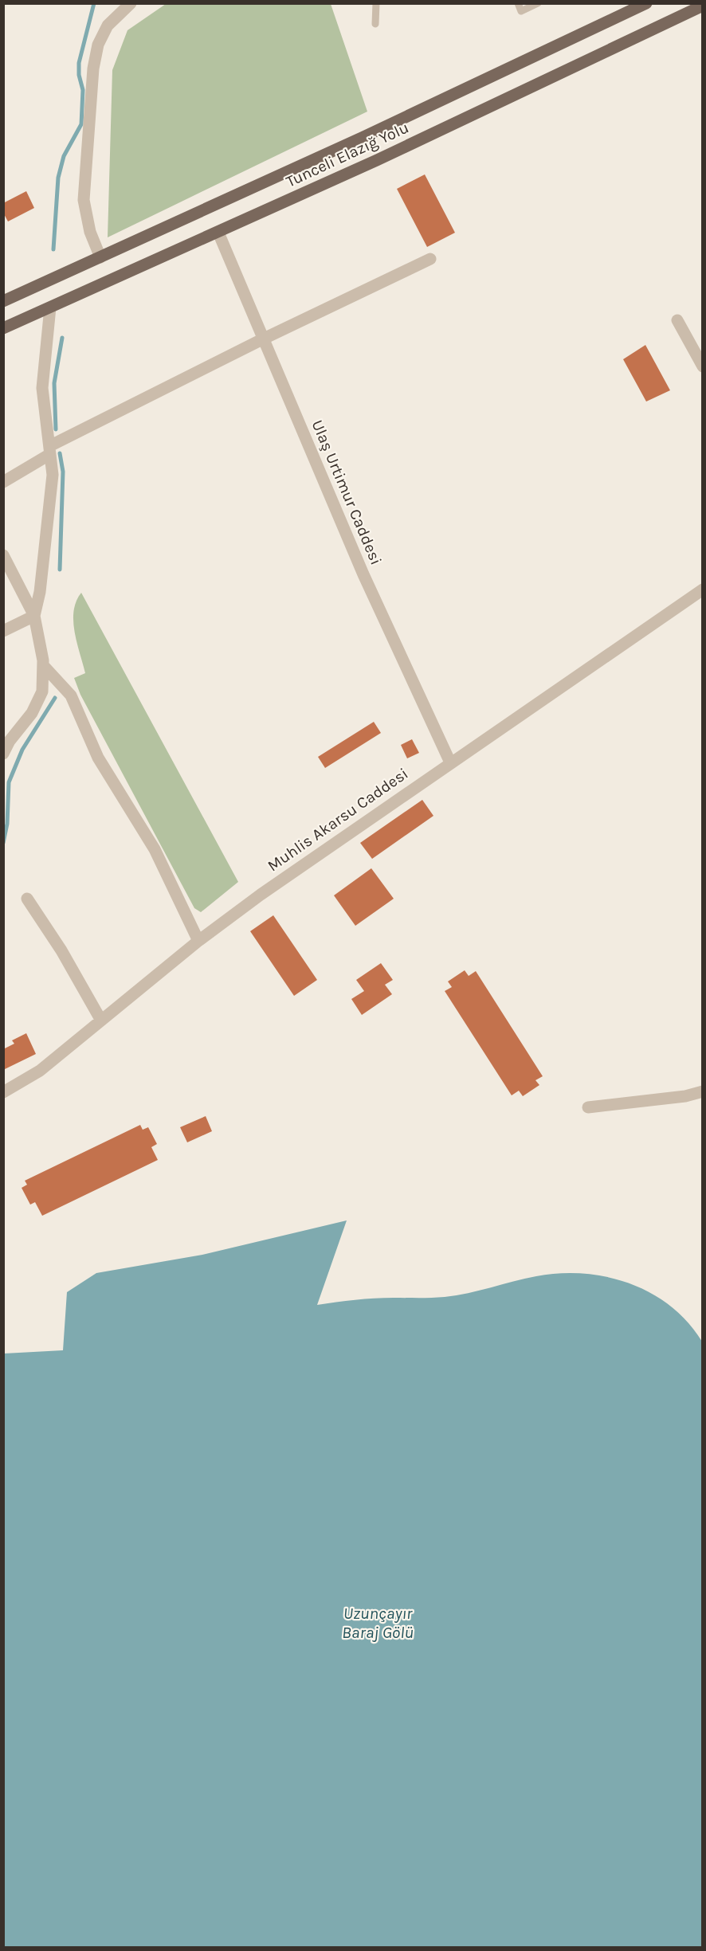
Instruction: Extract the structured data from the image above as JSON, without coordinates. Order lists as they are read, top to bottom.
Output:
{
  "streets": {
    "main road": ["Tunceli Elazığ Yolu"],
    "street": ["Ulaş Urtimur Caddesi", "Muhlis Akarsu Caddesi"]
  },
  "crossings": [
    ["Tunceli Elazığ Yolu", "Ulaş Urtimur Caddesi"],
    ["Ulaş Urtimur Caddesi", "Muhlis Akarsu Caddesi"]
  ],
  "water": ["Uzunçayır Baraj Gölü"]
}
